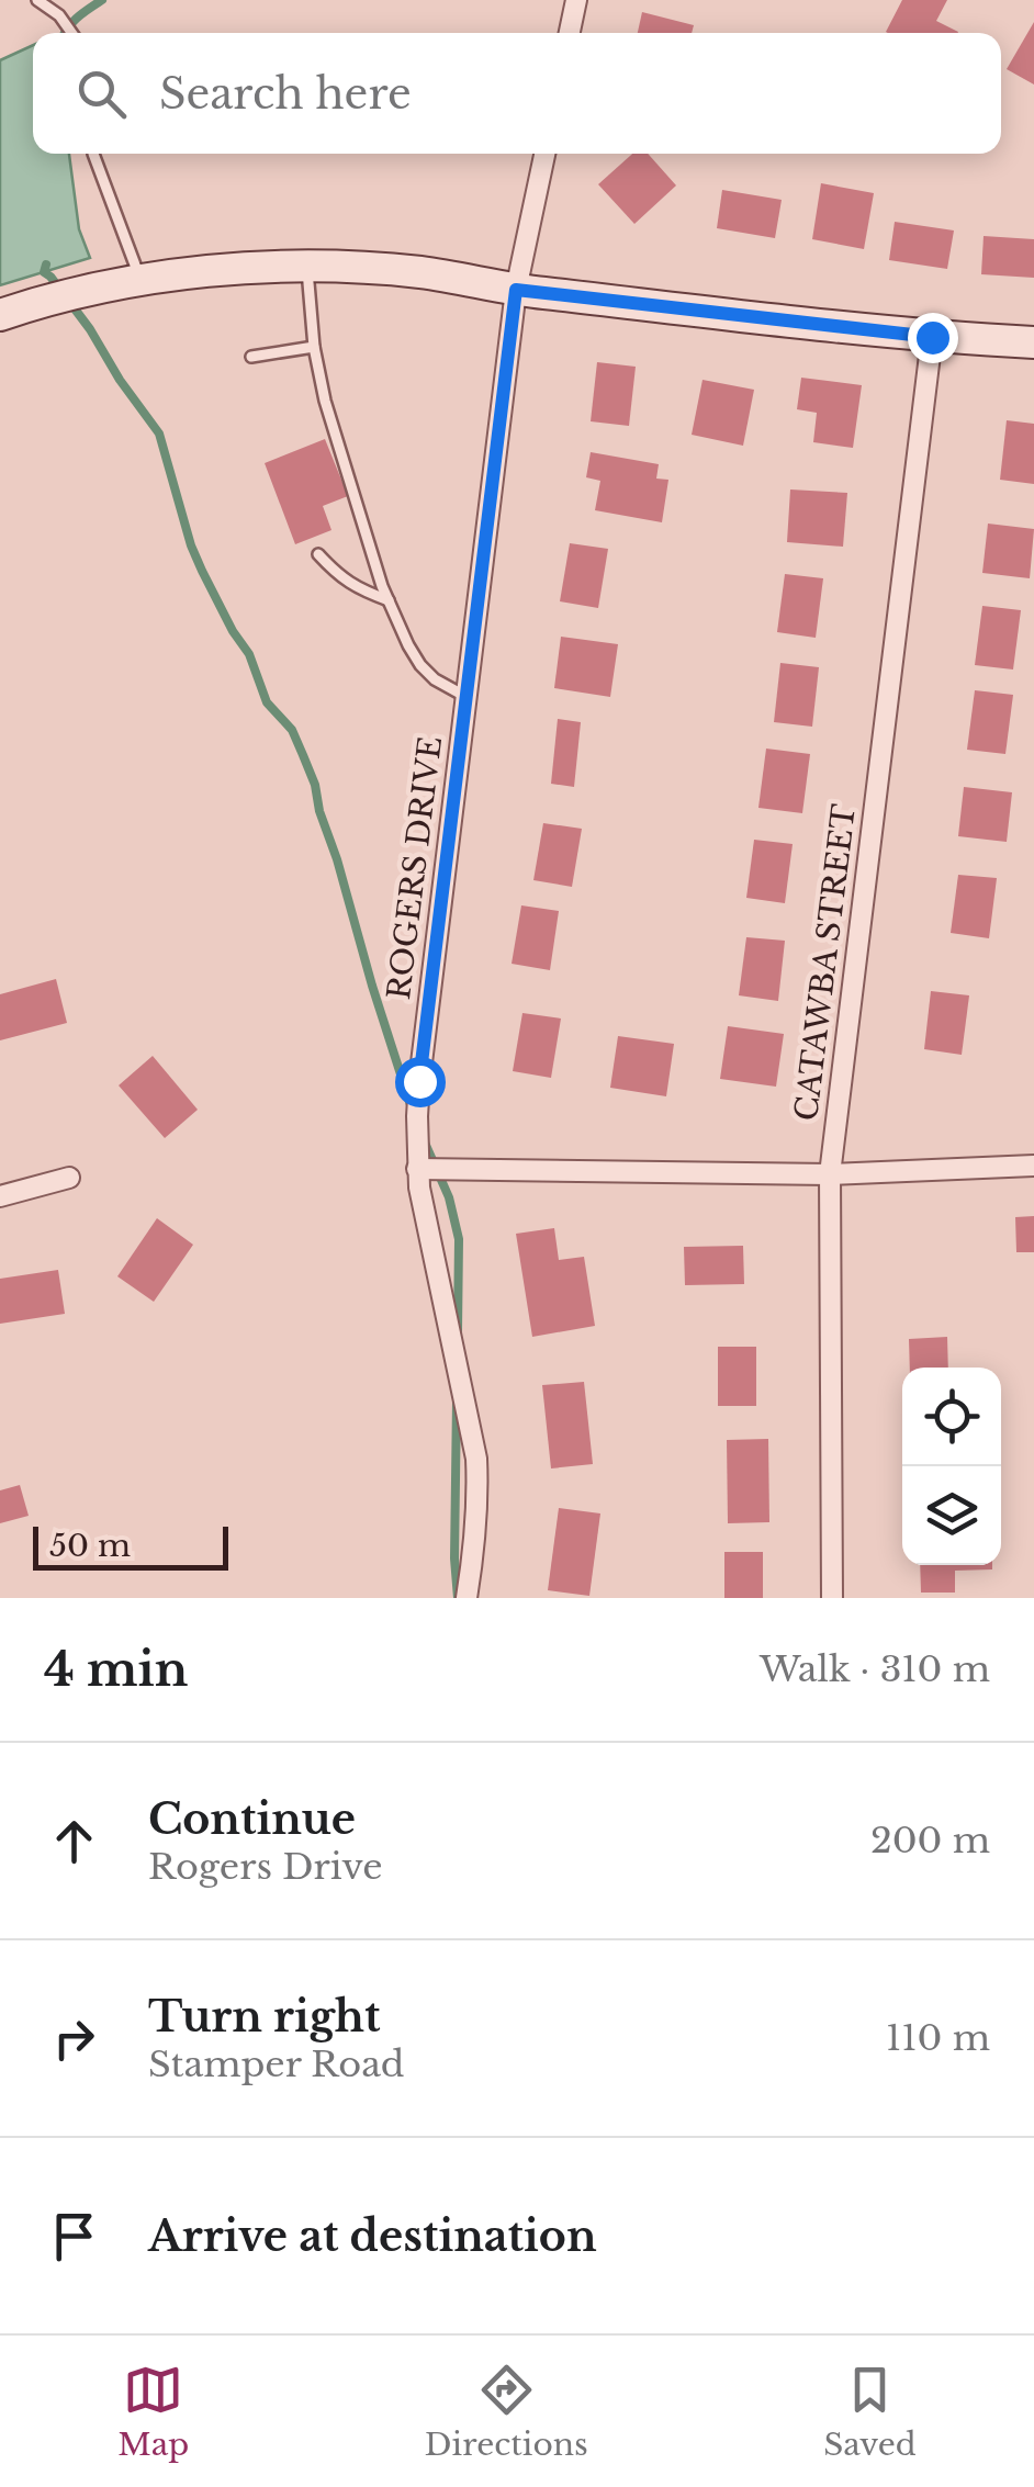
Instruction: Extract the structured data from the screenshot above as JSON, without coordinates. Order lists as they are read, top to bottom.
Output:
{
  "streets": {
    "street": ["ROGERS DRIVE", "CATAWBA STREET"]
  },
  "scale_bar": "50 m",
  "page": {
    "search": "Search here",
    "scale": "50 m",
    "heading": ["4 min", "Walk · 310 m"],
    "list": [
      ["Continue", "Rogers Drive", "200 m"],
      ["Turn right", "Stamper Road", "110 m"],
      "Arrive at destination"
    ],
    "nav": ["Map", "Directions", "Saved"]
  }
}
